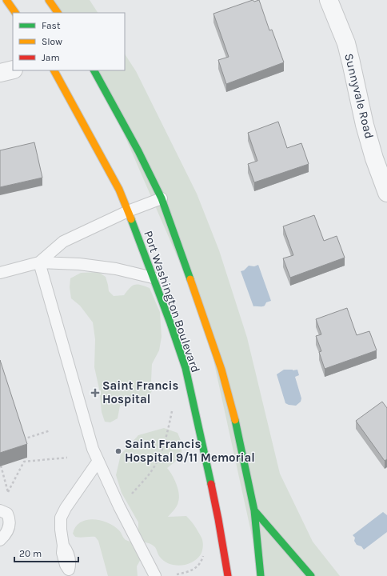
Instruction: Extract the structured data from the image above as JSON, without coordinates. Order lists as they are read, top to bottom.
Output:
{
  "streets": {
    "main road": ["Port Washington Boulevard"],
    "street": ["Sunnyvale Road"]
  },
  "places": {
    "health": ["Saint Francis Hospital"],
    "other": ["Saint Francis Hospital 9/11 Memorial"]
  },
  "legend": ["Fast", "Slow", "Jam"],
  "scale_bar": "20 m"
}
